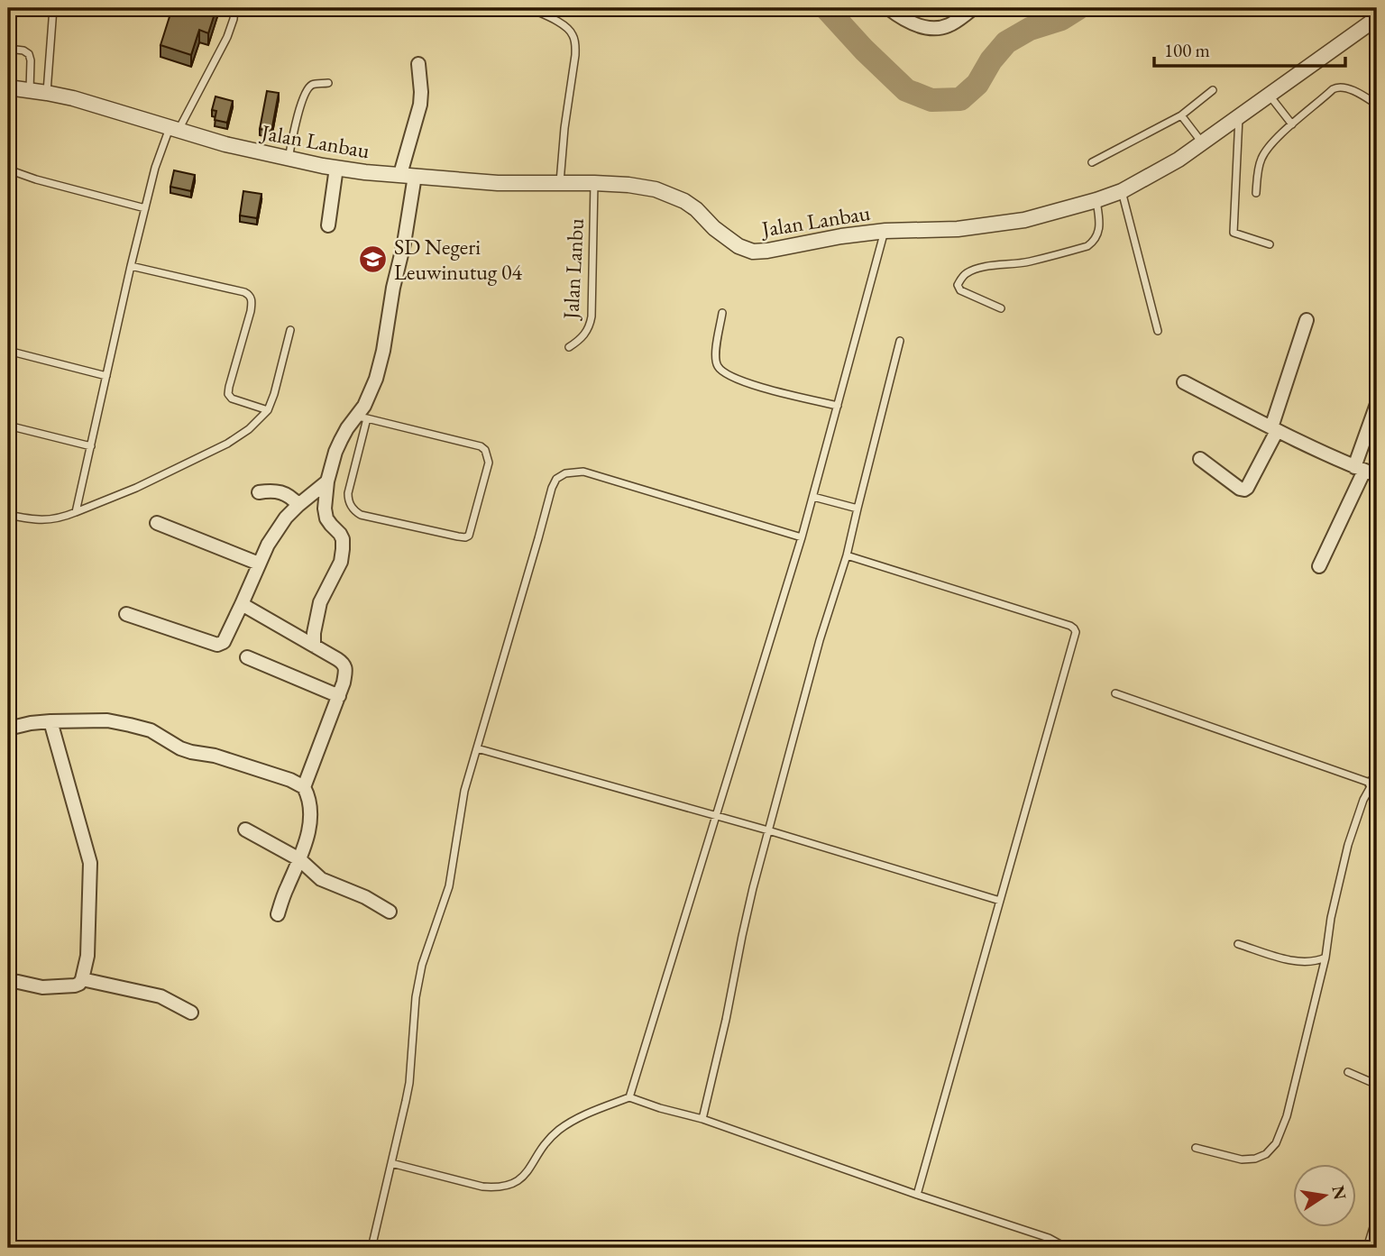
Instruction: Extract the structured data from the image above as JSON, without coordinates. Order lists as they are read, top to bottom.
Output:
{
  "streets": {
    "street": ["Jalan Lanbau"],
    "lane": ["Jalan Lanbu"]
  },
  "crossings": [
    ["Jalan Lanbau", "Jalan Lanbu"]
  ],
  "places": {
    "school or university": ["SD Negeri Leuwinutug 04"]
  },
  "scale_bar": "100 m",
  "north": "right"
}
